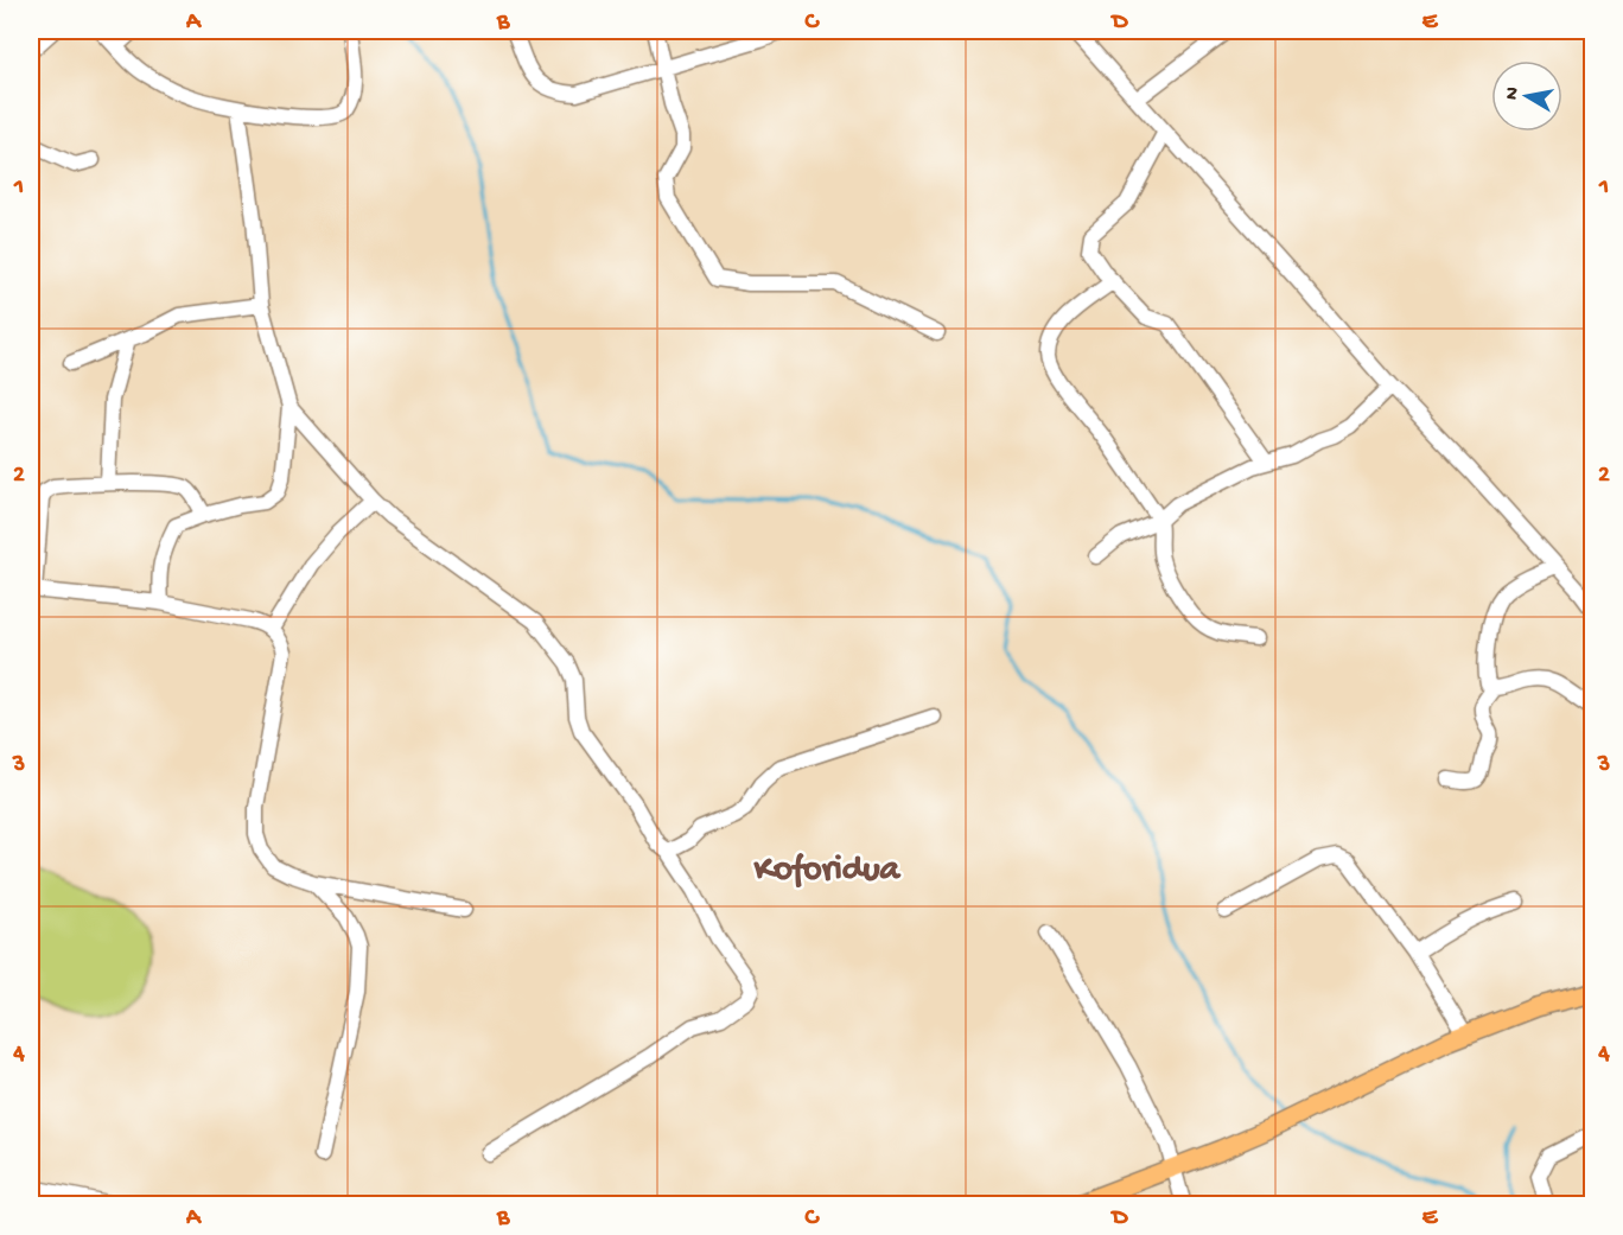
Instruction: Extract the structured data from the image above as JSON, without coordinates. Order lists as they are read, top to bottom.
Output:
{
  "districts": ["Koforidua"],
  "north": "left",
  "grid": {
    "columns": [
      "A",
      "B",
      "C",
      "D",
      "E"
    ],
    "rows": [
      "1",
      "2",
      "3",
      "4"
    ]
  }
}
